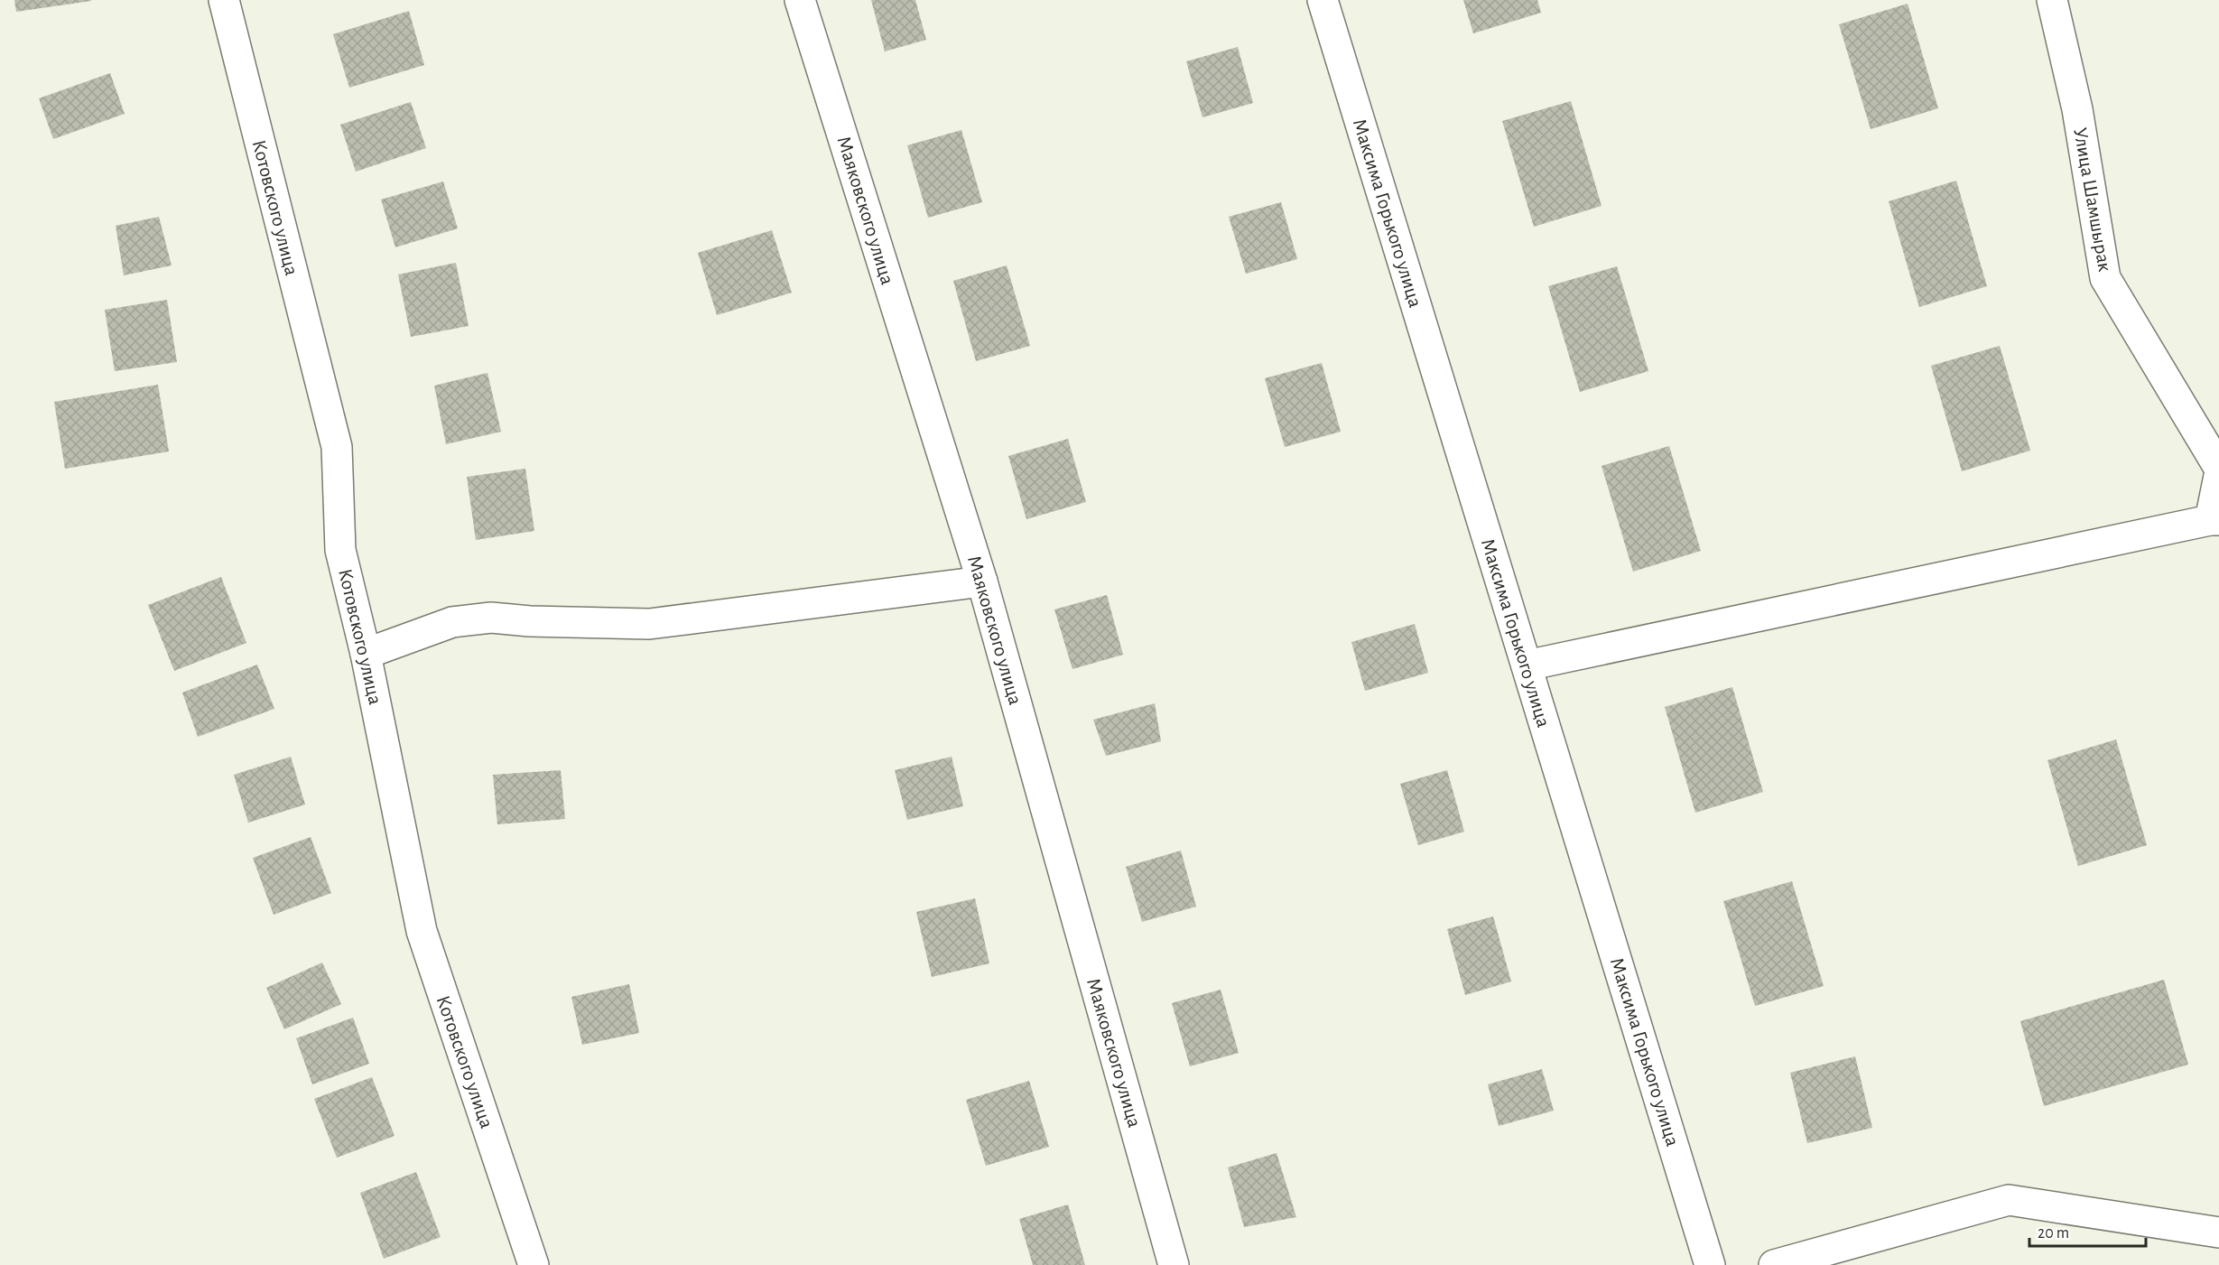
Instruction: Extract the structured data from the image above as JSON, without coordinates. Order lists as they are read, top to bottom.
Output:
{
  "streets": {
    "street": [
      "Улица Шамшырак",
      "Котовского улица",
      "Маяковского улица",
      "Максима Горького улица"
    ]
  },
  "scale_bar": "20 m"
}
